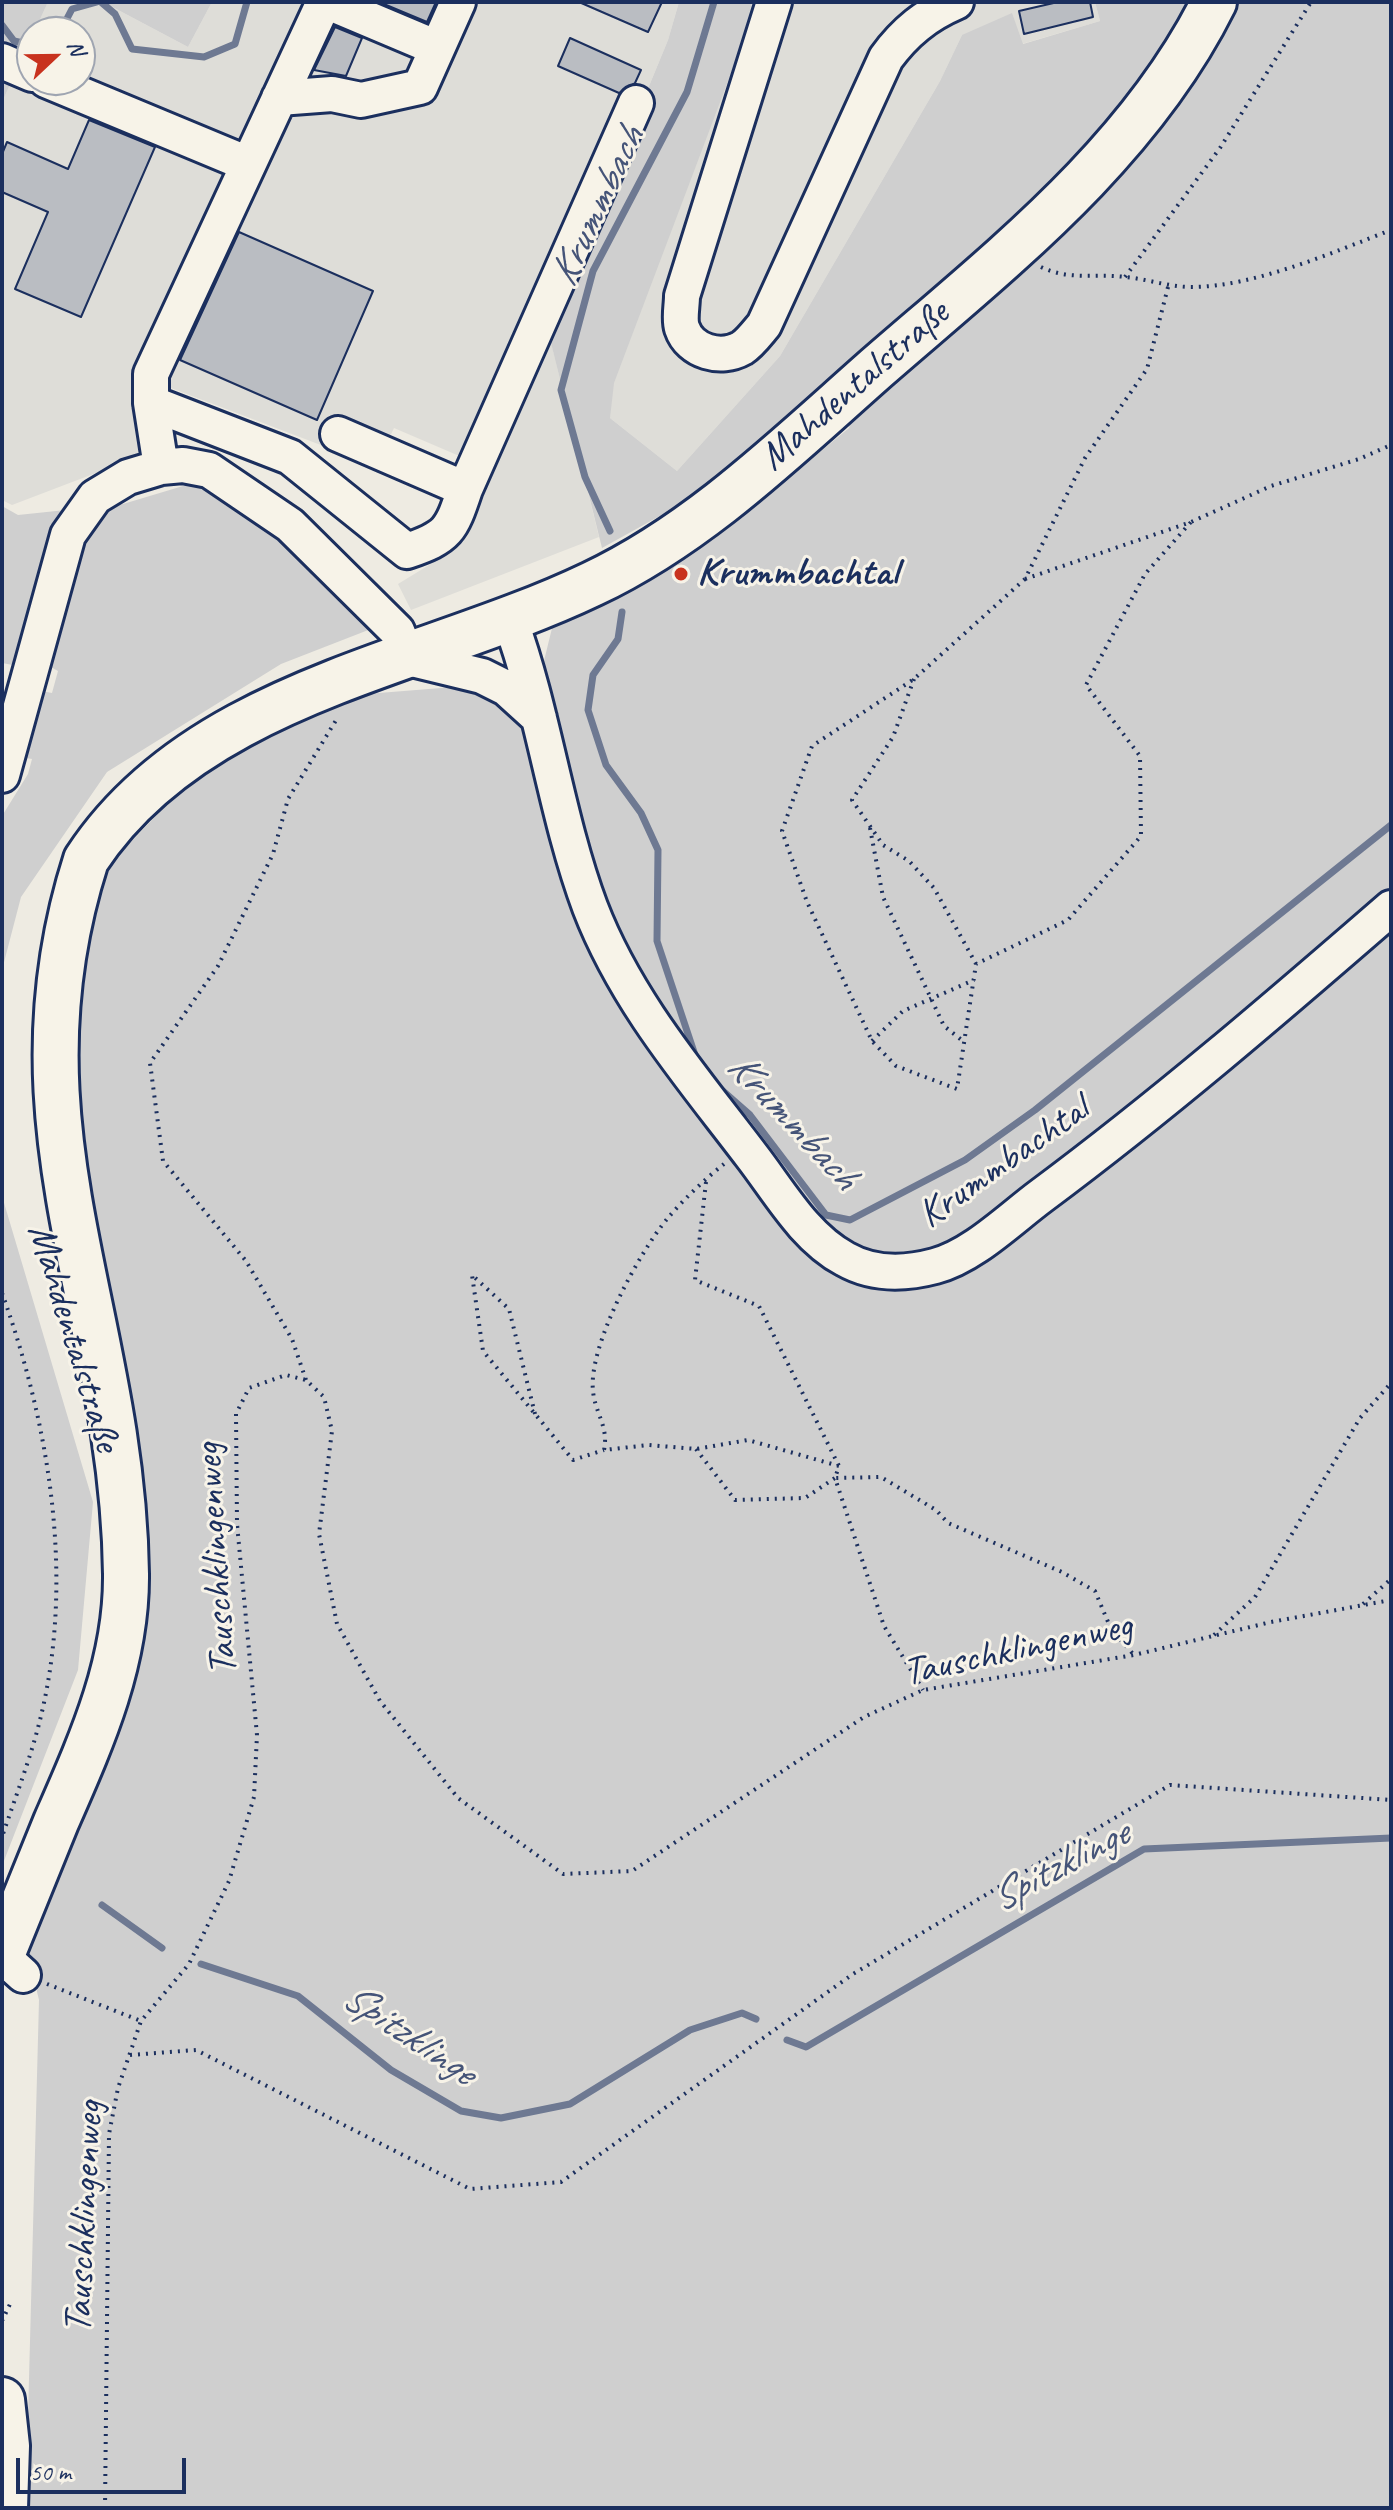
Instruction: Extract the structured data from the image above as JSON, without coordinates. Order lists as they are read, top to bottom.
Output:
{
  "streets": {
    "main road": ["Mahdentalstraße"],
    "street": ["Krummbachtal"],
    "path": ["Tauschklingenweg"]
  },
  "crossings": [
    ["Mahdentalstraße", "Krummbachtal"]
  ],
  "water": ["Krummbach", "Spitzklinge"],
  "places": ["Krummbachtal"],
  "scale_bar": "50 m",
  "north": "right"
}
